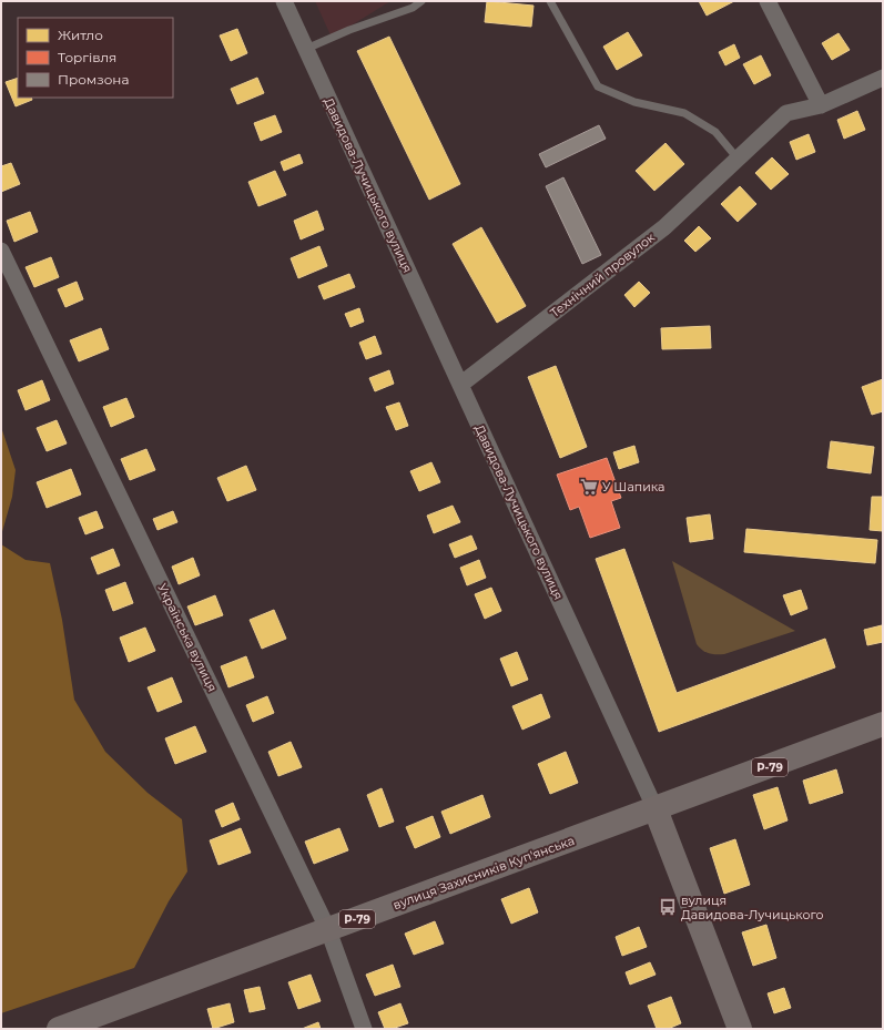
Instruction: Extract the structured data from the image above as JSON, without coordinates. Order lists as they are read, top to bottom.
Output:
{
  "streets": {
    "main road": ["Давидова-Лучицького вулиця", "Р-79", "вулиця Захисників Куп'янська"],
    "street": ["Технічний провулок", "Українська вулиця"]
  },
  "crossings": [
    ["Давидова-Лучицького вулиця", "Технічний провулок"],
    ["Давидова-Лучицького вулиця", "вулиця Захисників Куп'янська"],
    ["Українська вулиця", "вулиця Захисників Куп'янська"]
  ],
  "places": {
    "supermarket": ["У Шапика"],
    "bus stop": ["вулиця Давидова-Лучицького"]
  },
  "legend": ["Житло", "Торгівля", "Промзона"]
}
